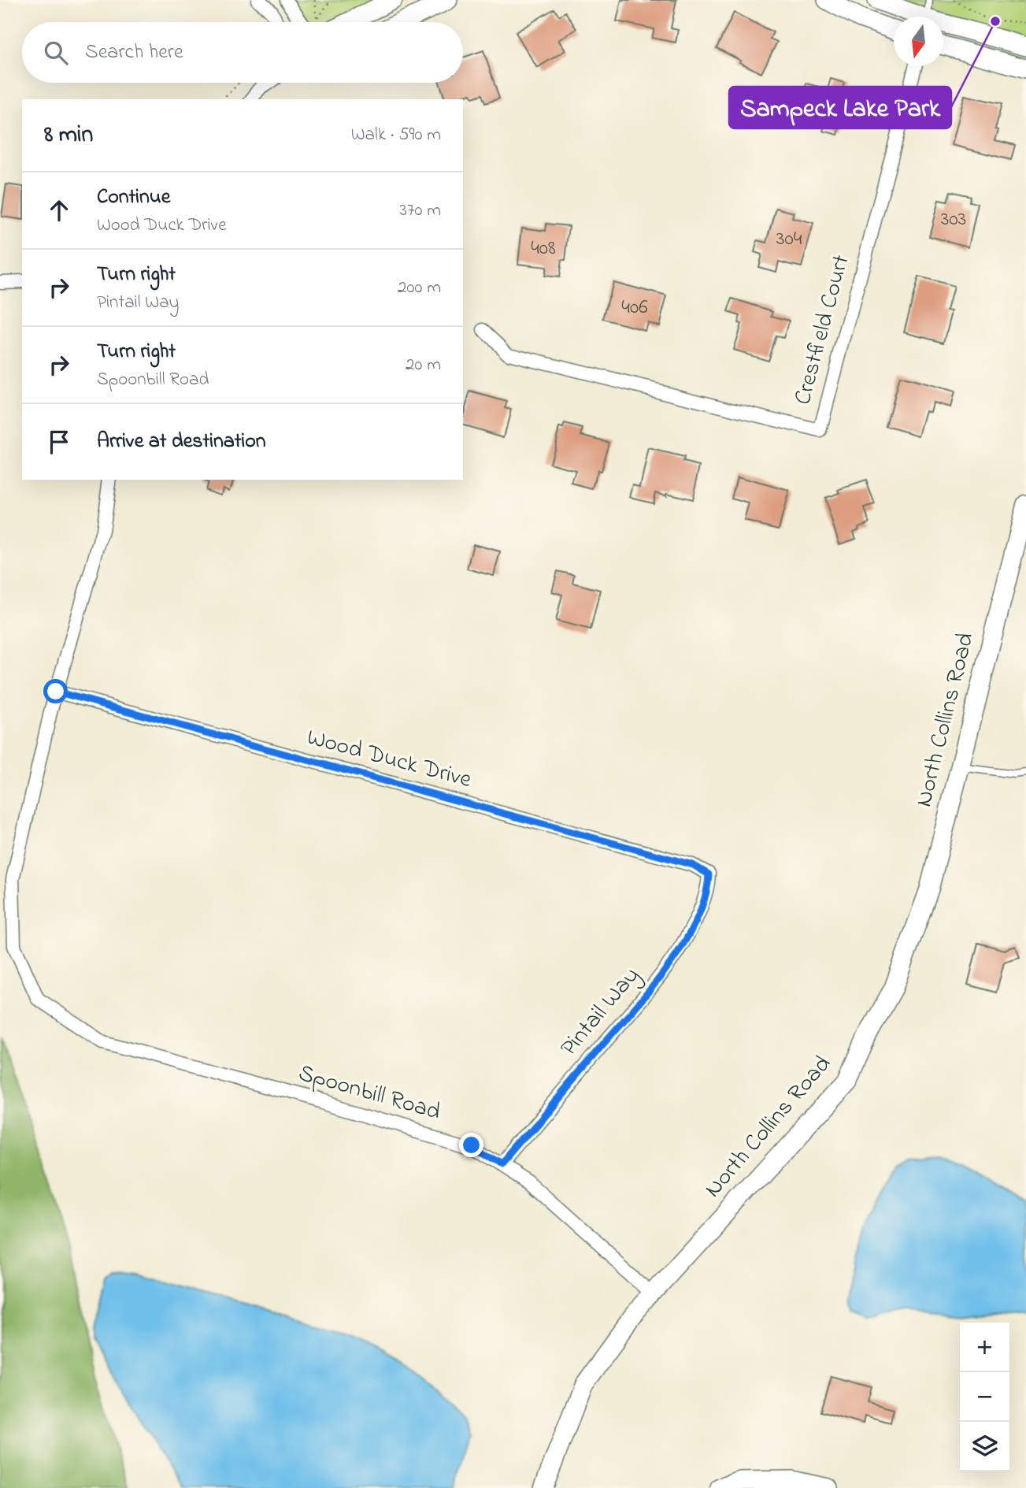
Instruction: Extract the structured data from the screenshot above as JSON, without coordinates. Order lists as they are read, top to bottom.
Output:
{
  "streets": {
    "street": [
      "Crestfield Court",
      "North Collins Road",
      "Wood Duck Drive",
      "Pintail Way",
      "Spoonbill Road"
    ]
  },
  "crossings": [
    ["North Collins Road", "Spoonbill Road"],
    ["Wood Duck Drive", "Pintail Way"],
    ["Wood Duck Drive", "Spoonbill Road"],
    ["Pintail Way", "Spoonbill Road"]
  ],
  "places": ["Sampeck Lake Park"],
  "house_numbers": [
    "303",
    "304",
    "408",
    "406"
  ],
  "north": "bottom",
  "page": {
    "search": "Search here",
    "heading": ["8 min", "Walk · 590 m"],
    "list": [
      ["Continue", "Wood Duck Drive", "370 m"],
      ["Turn right", "Pintail Way", "200 m"],
      ["Turn right", "Spoonbill Road", "20 m"],
      "Arrive at destination"
    ],
    "map_buttons": ["+", "−"]
  }
}
